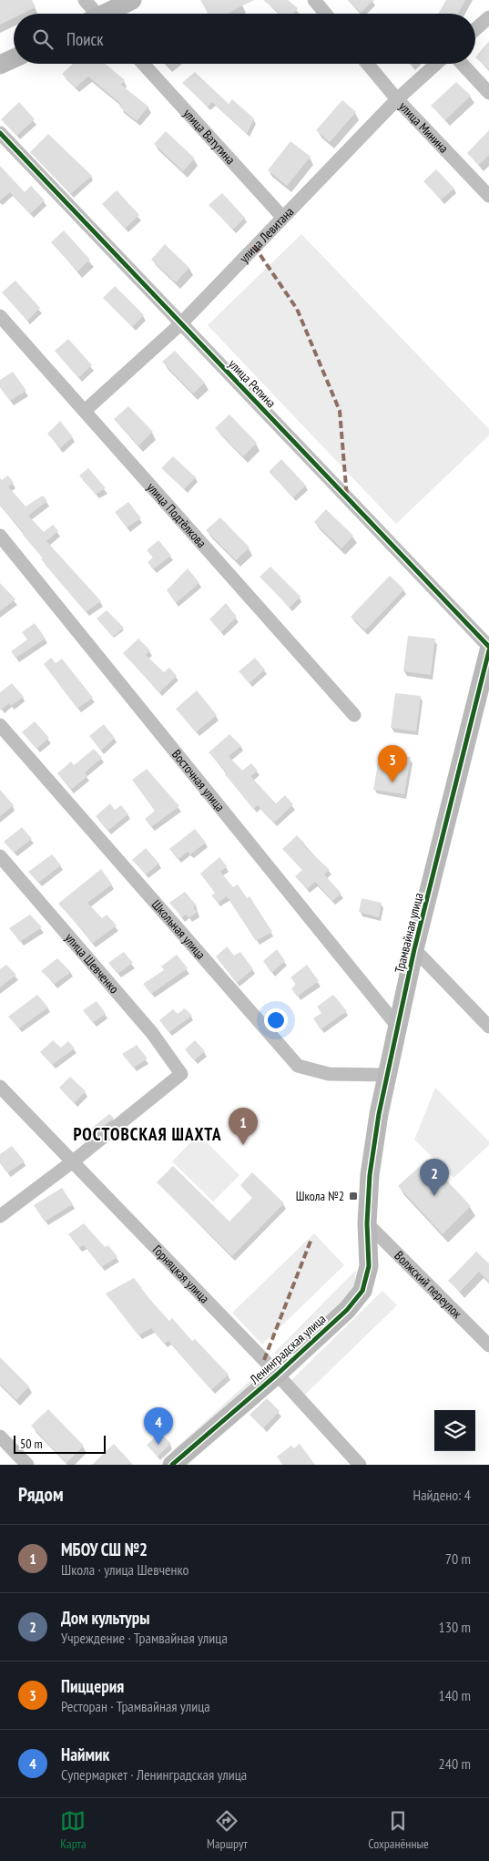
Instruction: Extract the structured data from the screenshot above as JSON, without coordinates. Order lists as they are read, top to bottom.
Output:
{
  "streets": {
    "street": [
      "улица Минина",
      "улица Ватутина",
      "улица Левитана",
      "улица Репина",
      "улица Подтёлкова",
      "Восточная улица",
      "Школьная улица",
      "Трамвайная улица",
      "улица Шевченко",
      "Горняцкая улица",
      "Волжский переулок",
      "Ленинградская улица"
    ]
  },
  "crossings": [
    ["улица Минина", "улица Левитана"],
    ["улица Ватутина", "улица Левитана"],
    ["улица Левитана", "улица Репина"],
    ["улица Левитана", "улица Подтёлкова"],
    ["улица Репина", "Трамвайная улица"],
    ["Восточная улица", "Трамвайная улица"],
    ["Школьная улица", "Трамвайная улица"],
    ["Трамвайная улица", "Волжский переулок"],
    ["Трамвайная улица", "Ленинградская улица"],
    ["улица Шевченко", "Горняцкая улица"],
    ["Горняцкая улица", "Ленинградская улица"],
    ["Волжский переулок", "Ленинградская улица"]
  ],
  "districts": ["РОСТОВСКАЯ ШАХТА"],
  "places": {
    "transit": ["Школа №2"]
  },
  "scale_bar": "50 m",
  "page": {
    "search": "Поиск",
    "pins": [
      "3",
      "1",
      "2",
      "4"
    ],
    "scale": "50 m",
    "heading": ["Рядом", "Найдено: 4"],
    "list": [
      {
        "mark": "1",
        "name": "МБОУ СШ №2",
        "note": "Школа · улица Шевченко",
        "value": "70 m"
      },
      {
        "mark": "2",
        "name": "Дом культуры",
        "note": "Учреждение · Трамвайная улица",
        "value": "130 m"
      },
      {
        "mark": "3",
        "name": "Пиццерия",
        "note": "Ресторан · Трамвайная улица",
        "value": "140 m"
      },
      {
        "mark": "4",
        "name": "Наймик",
        "note": "Супермаркет · Ленинградская улица",
        "value": "240 m"
      }
    ],
    "nav": ["Карта", "Маршрут", "Сохранённые"]
  }
}
